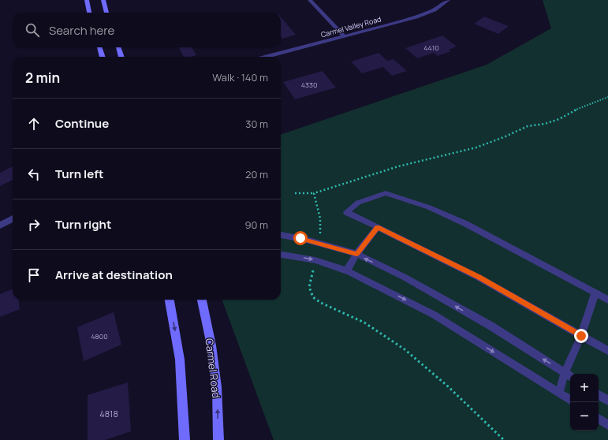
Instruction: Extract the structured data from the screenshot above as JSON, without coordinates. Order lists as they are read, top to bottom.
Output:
{
  "streets": {
    "main road": ["Carmel Road"],
    "street": ["Carmel Valley Road"]
  },
  "house_numbers": [
    "4410",
    "4330",
    "4800",
    "4818"
  ],
  "page": {
    "search": "Search here",
    "heading": ["2 min", "Walk · 140 m"],
    "list": [
      ["Continue", "30 m"],
      ["Turn left", "20 m"],
      ["Turn right", "90 m"],
      "Arrive at destination"
    ],
    "map_buttons": ["+", "−"]
  }
}
